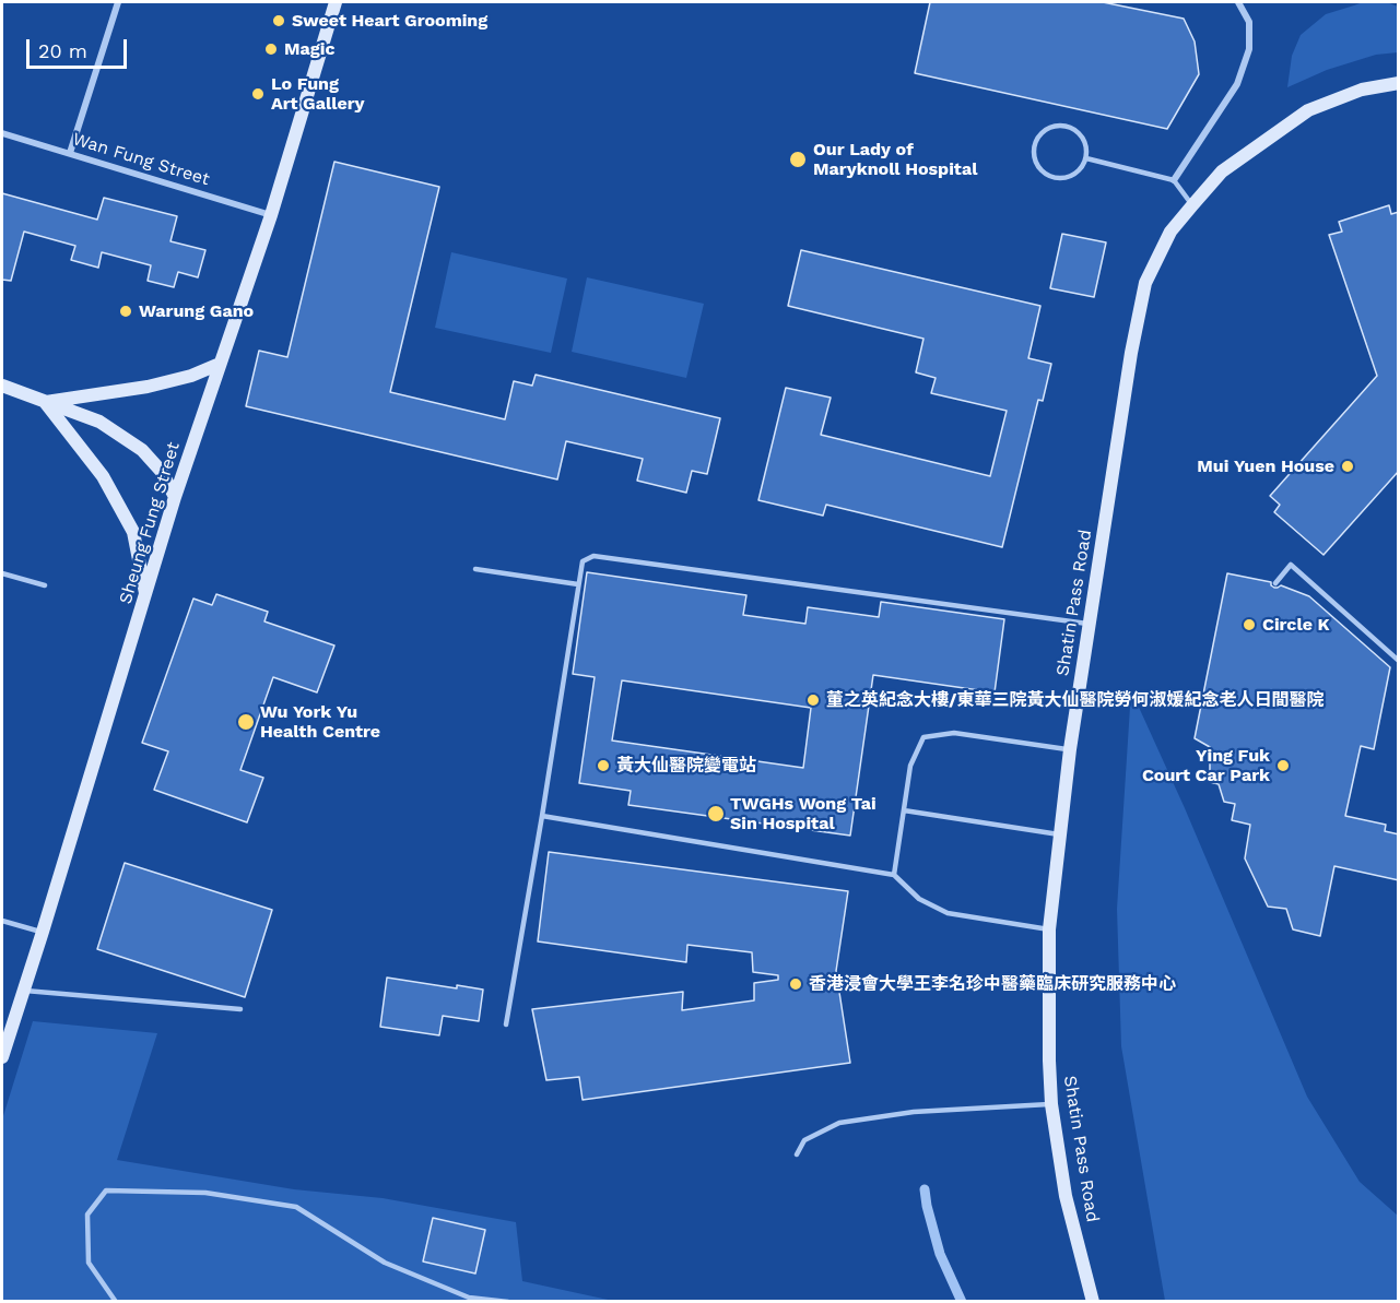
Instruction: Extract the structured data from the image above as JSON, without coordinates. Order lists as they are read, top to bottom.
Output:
{
  "streets": {
    "street": ["Wan Fung Street", "Sheung Fung Street", "Shatin Pass Road"]
  },
  "crossings": [
    ["Wan Fung Street", "Sheung Fung Street"]
  ],
  "places": [
    "Sweet Heart Grooming",
    "Magic",
    "Lo Fung Art Gallery",
    "Our Lady of Maryknoll Hospital",
    "Warung Gano",
    "Mui Yuen House",
    "Circle K",
    "董之英紀念大樓/東華三院黃大仙醫院勞何淑媛紀念老人日間醫院",
    "Wu York Yu Health Centre",
    "黃大仙醫院變電站",
    "Ying Fuk Court Car Park",
    "TWGHs Wong Tai Sin Hospital",
    "香港浸會大學王李名珍中醫藥臨床研究服務中心"
  ],
  "scale_bar": "20 m"
}
